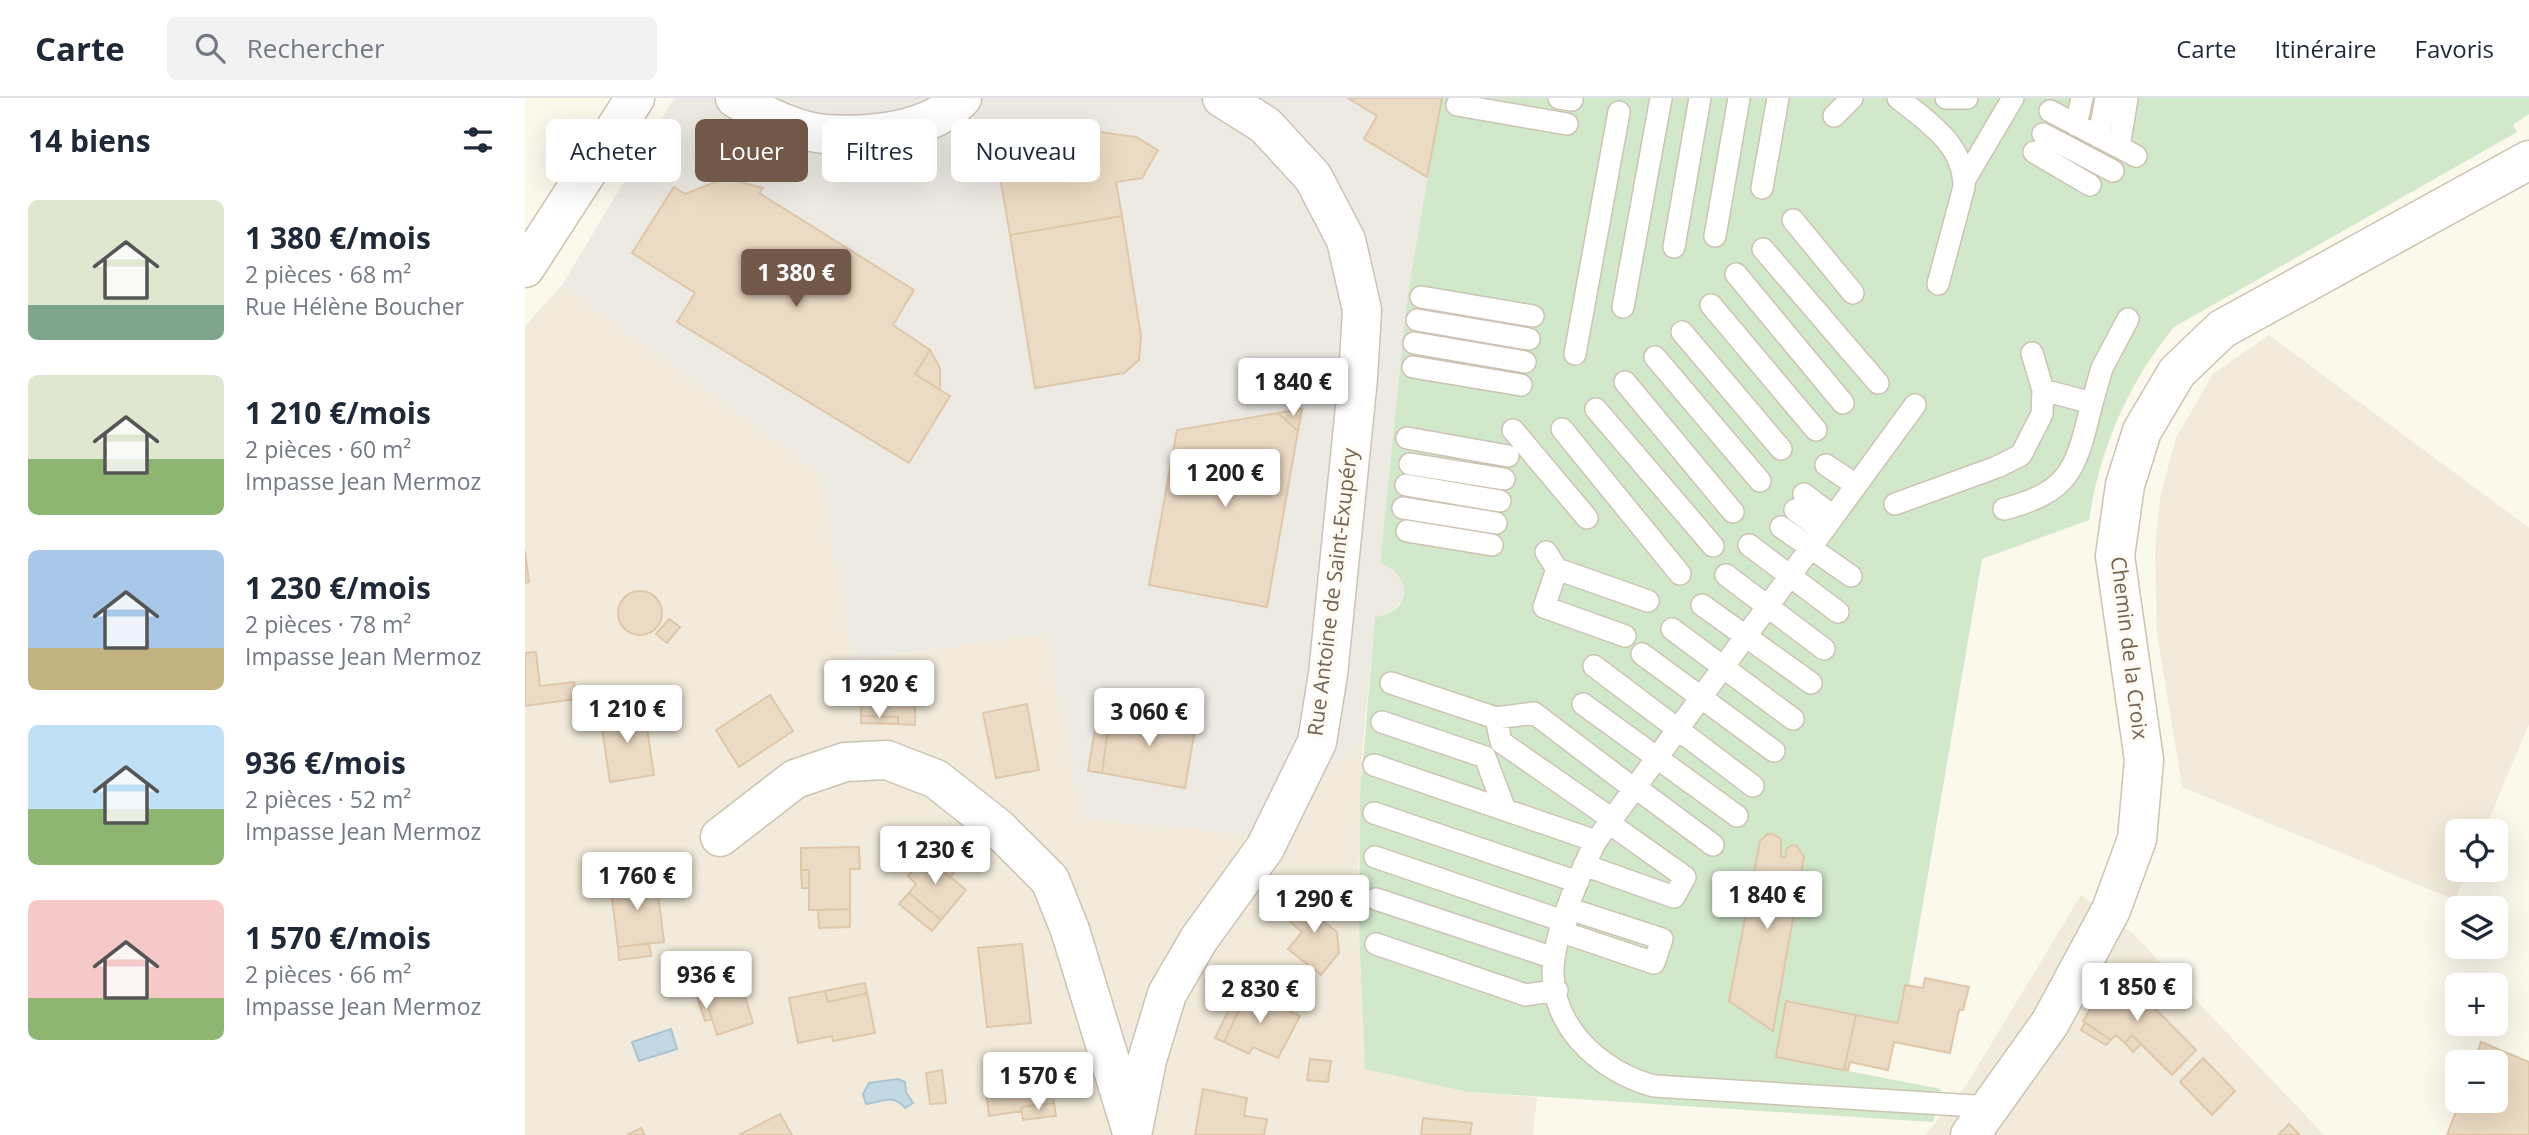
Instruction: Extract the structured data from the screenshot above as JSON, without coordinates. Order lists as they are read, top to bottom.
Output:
{
  "streets": {
    "street": ["Rue Antoine de Saint-Exupéry", "Chemin de la Croix"]
  },
  "page": {
    "header": "Carte",
    "search": "Rechercher",
    "nav": ["Carte", "Itinéraire", "Favoris"],
    "heading": "14 biens",
    "chip": [
      "Acheter",
      "Louer",
      "Filtres",
      "Nouveau"
    ],
    "list": [
      {
        "name": "1 380 €/mois",
        "note": "2 pièces · 68 m² · Rue Hélène Boucher"
      },
      {
        "name": "1 210 €/mois",
        "note": "2 pièces · 60 m² · Impasse Jean Mermoz"
      },
      {
        "name": "1 230 €/mois",
        "note": "2 pièces · 78 m² · Impasse Jean Mermoz"
      },
      {
        "name": "936 €/mois",
        "note": "2 pièces · 52 m² · Impasse Jean Mermoz"
      },
      {
        "name": "1 570 €/mois",
        "note": "2 pièces · 66 m² · Impasse Jean Mermoz"
      }
    ],
    "price": [
      "1 380 €",
      "1 840 €",
      "1 200 €",
      "1 920 €",
      "1 210 €",
      "3 060 €",
      "1 230 €",
      "1 760 €",
      "1 840 €",
      "1 290 €",
      "936 €",
      "1 850 €",
      "2 830 €",
      "1 570 €"
    ],
    "map_buttons": ["+", "−"]
  }
}
